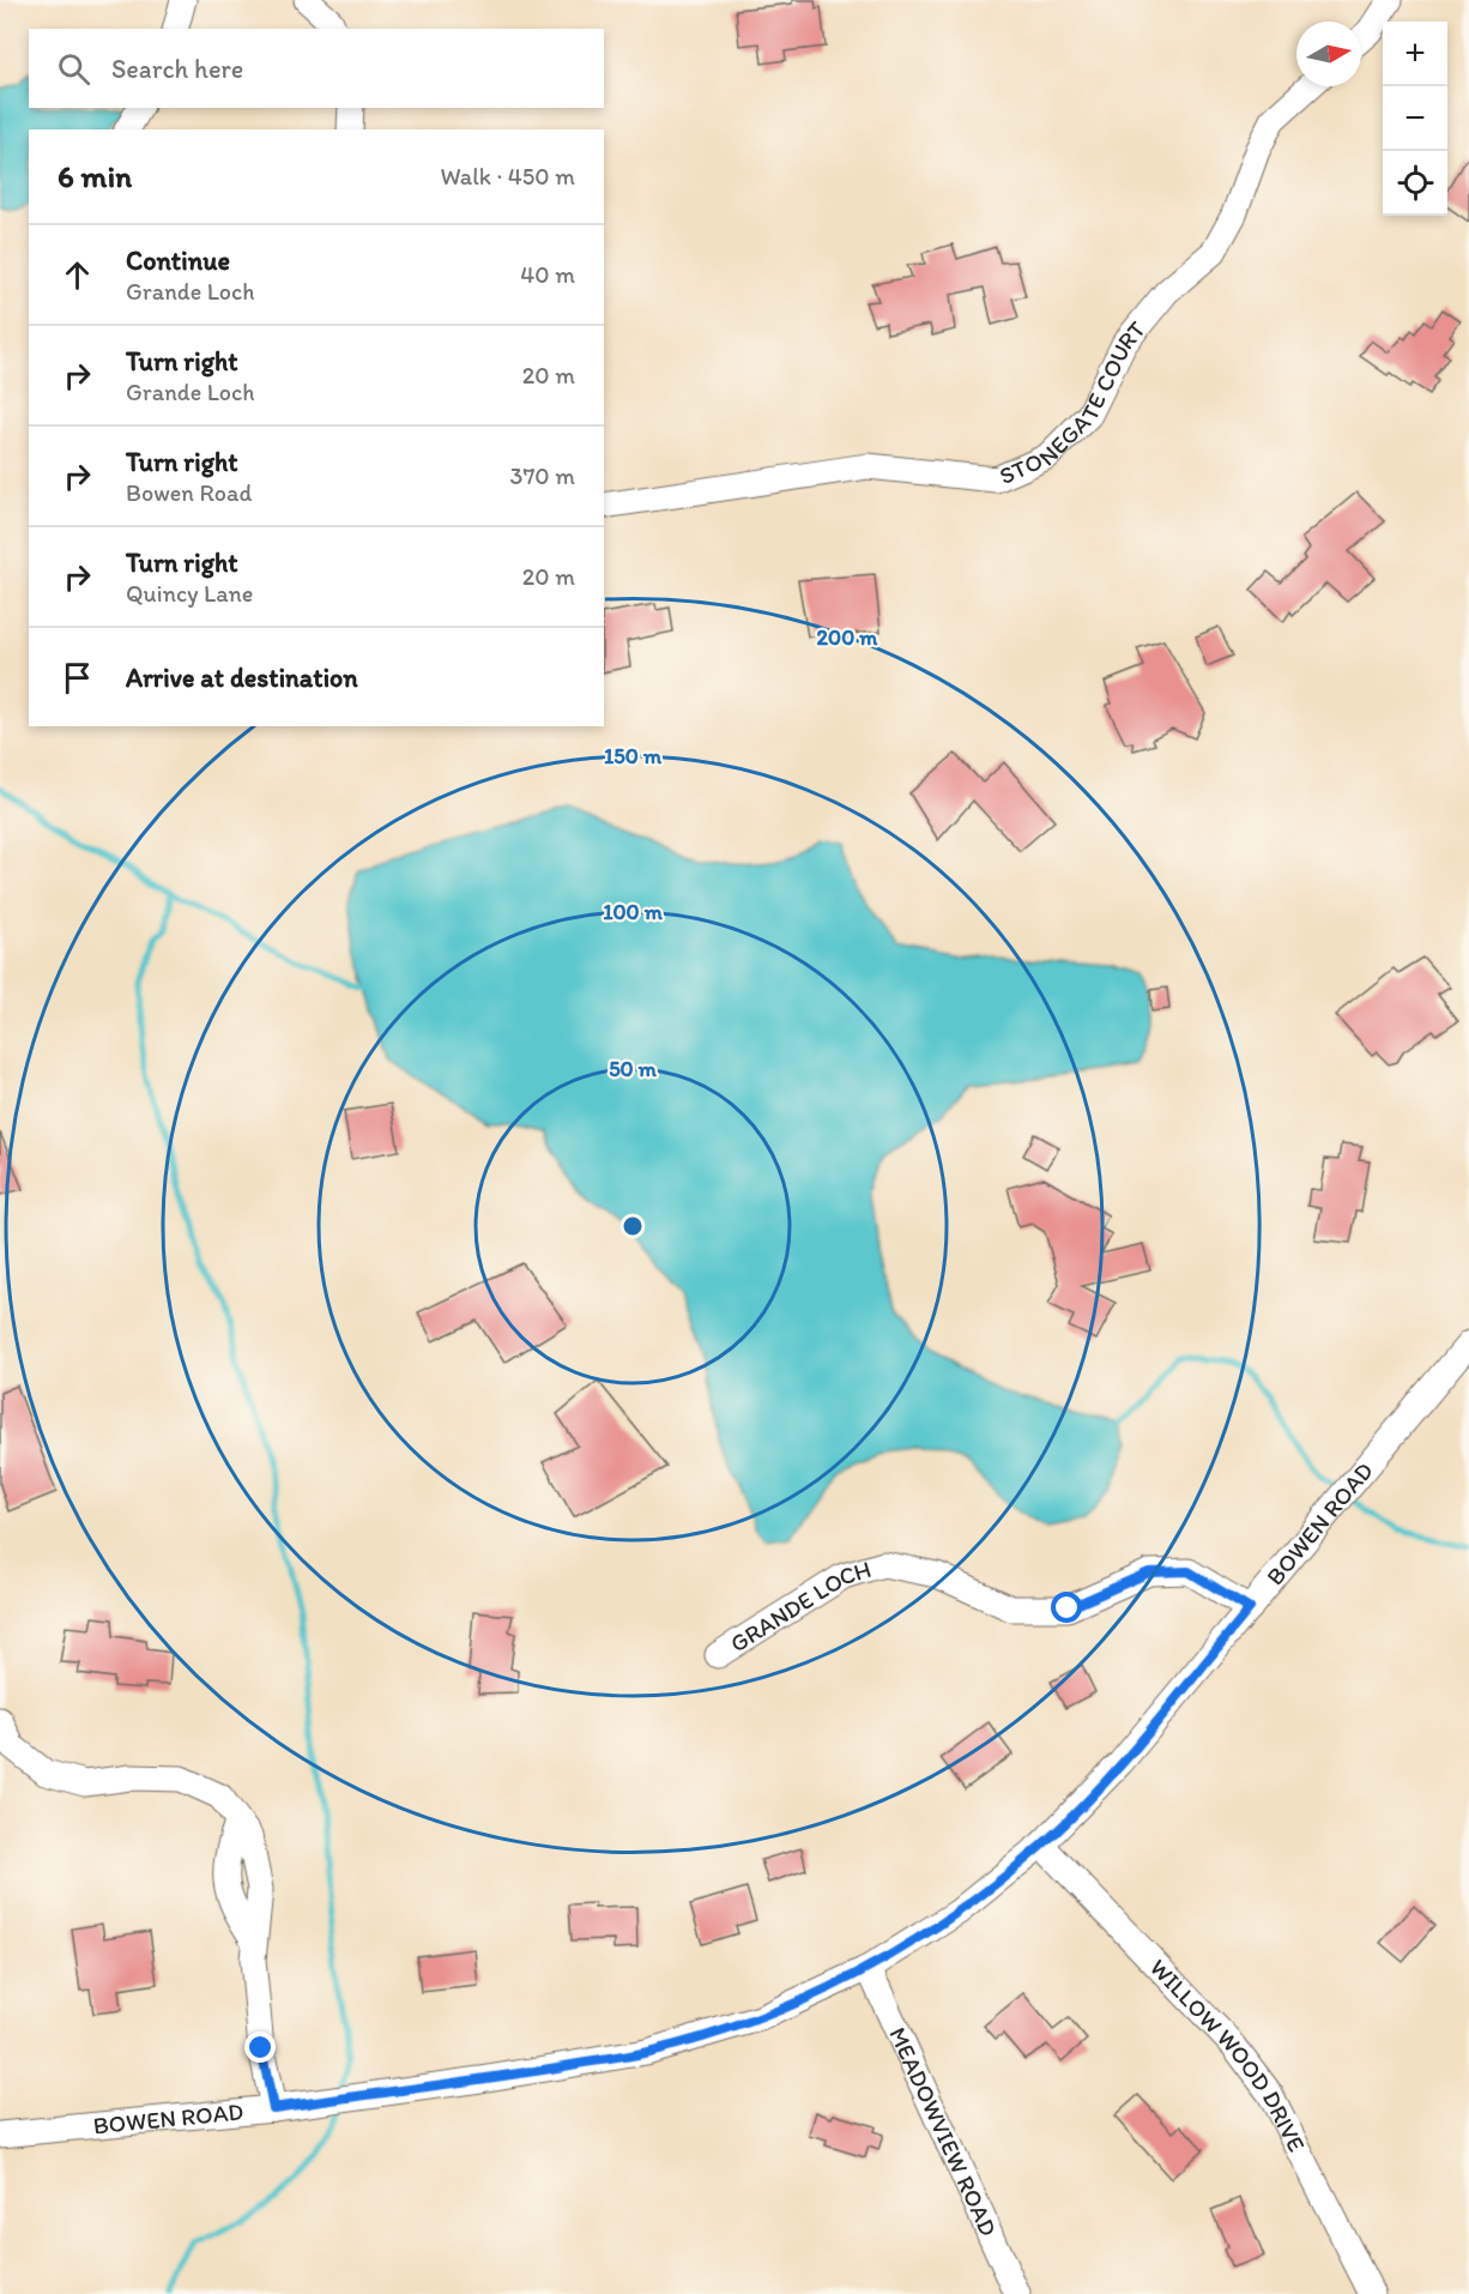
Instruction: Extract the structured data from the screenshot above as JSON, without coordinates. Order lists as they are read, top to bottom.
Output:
{
  "streets": {
    "street": [
      "STONEGATE COURT",
      "BOWEN ROAD",
      "GRANDE LOCH",
      "WILLOW WOOD DRIVE",
      "MEADOWVIEW ROAD"
    ]
  },
  "crossings": [
    ["BOWEN ROAD", "GRANDE LOCH"],
    ["BOWEN ROAD", "WILLOW WOOD DRIVE"],
    ["BOWEN ROAD", "MEADOWVIEW ROAD"]
  ],
  "north": "right",
  "page": {
    "map_buttons": ["+", "−"],
    "search": "Search here",
    "heading": ["6 min", "Walk · 450 m"],
    "list": [
      ["Continue", "Grande Loch", "40 m"],
      ["Turn right", "Grande Loch", "20 m"],
      ["Turn right", "Bowen Road", "370 m"],
      ["Turn right", "Quincy Lane", "20 m"],
      "Arrive at destination"
    ]
  },
  "rings": [
    "200 m",
    "150 m",
    "100 m",
    "50 m"
  ]
}
